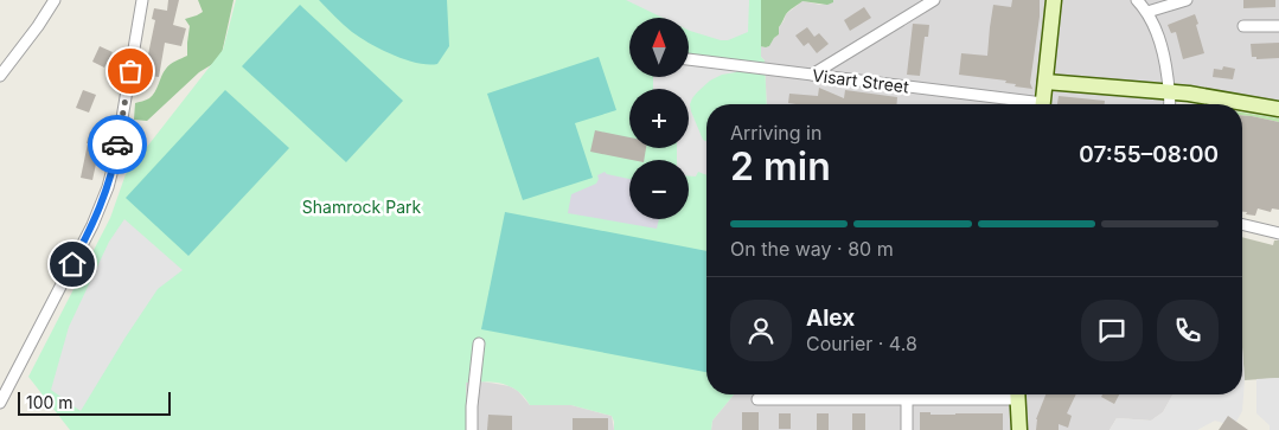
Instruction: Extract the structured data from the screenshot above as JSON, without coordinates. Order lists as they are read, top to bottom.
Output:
{
  "streets": {
    "street": ["Visart Street"]
  },
  "parks": ["Shamrock Park"],
  "scale_bar": "100 m",
  "north": "top",
  "page": {
    "map_buttons": ["+", "−"],
    "heading": ["2 min", "Arriving in", "07:55–08:00"],
    "panel": ["Alex", "Courier · 4.8"],
    "bar": "On the way · 80 m",
    "scale": "100 m"
  }
}
